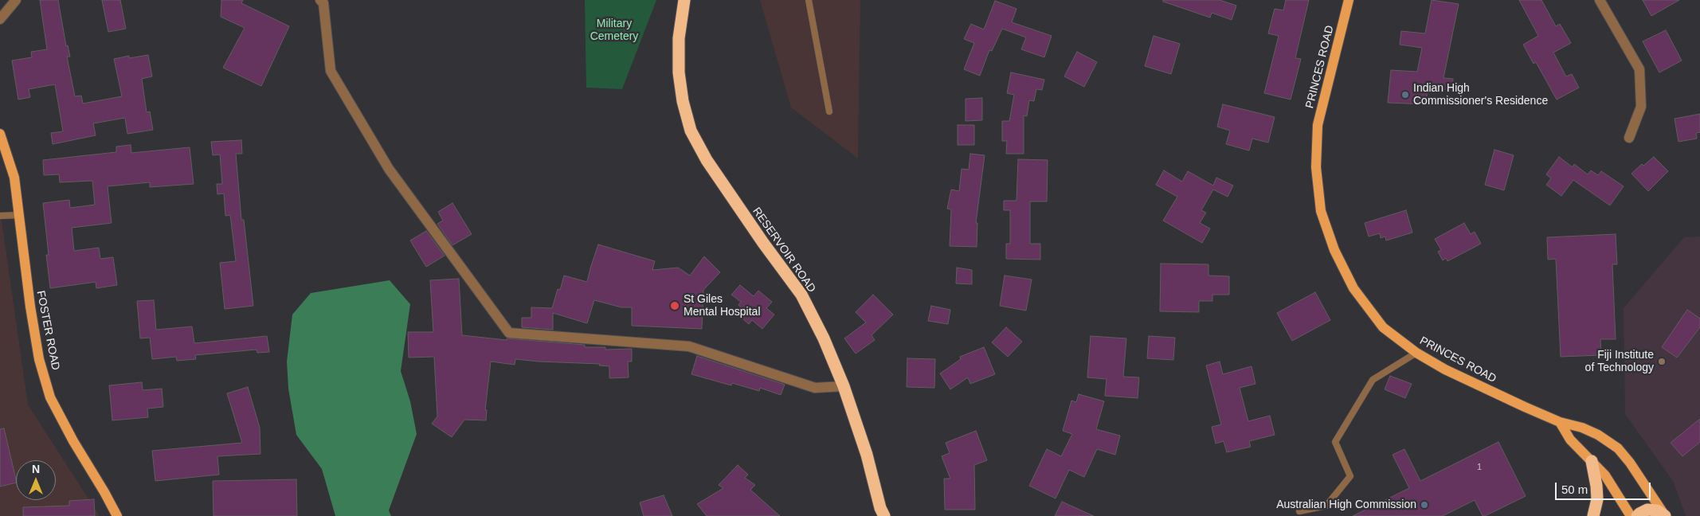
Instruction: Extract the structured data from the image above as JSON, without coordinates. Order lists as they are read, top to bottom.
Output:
{
  "streets": {
    "highway": ["RESERVOIR ROAD"],
    "main road": ["PRINCES ROAD", "FOSTER ROAD"]
  },
  "parks": ["Military Cemetery"],
  "places": [
    "Indian High Commissioner's Residence",
    "St Giles Mental Hospital",
    "Fiji Institute of Technology",
    "Australian High Commission"
  ],
  "house_numbers": ["1"],
  "scale_bar": "50 m",
  "north": "top"
}
